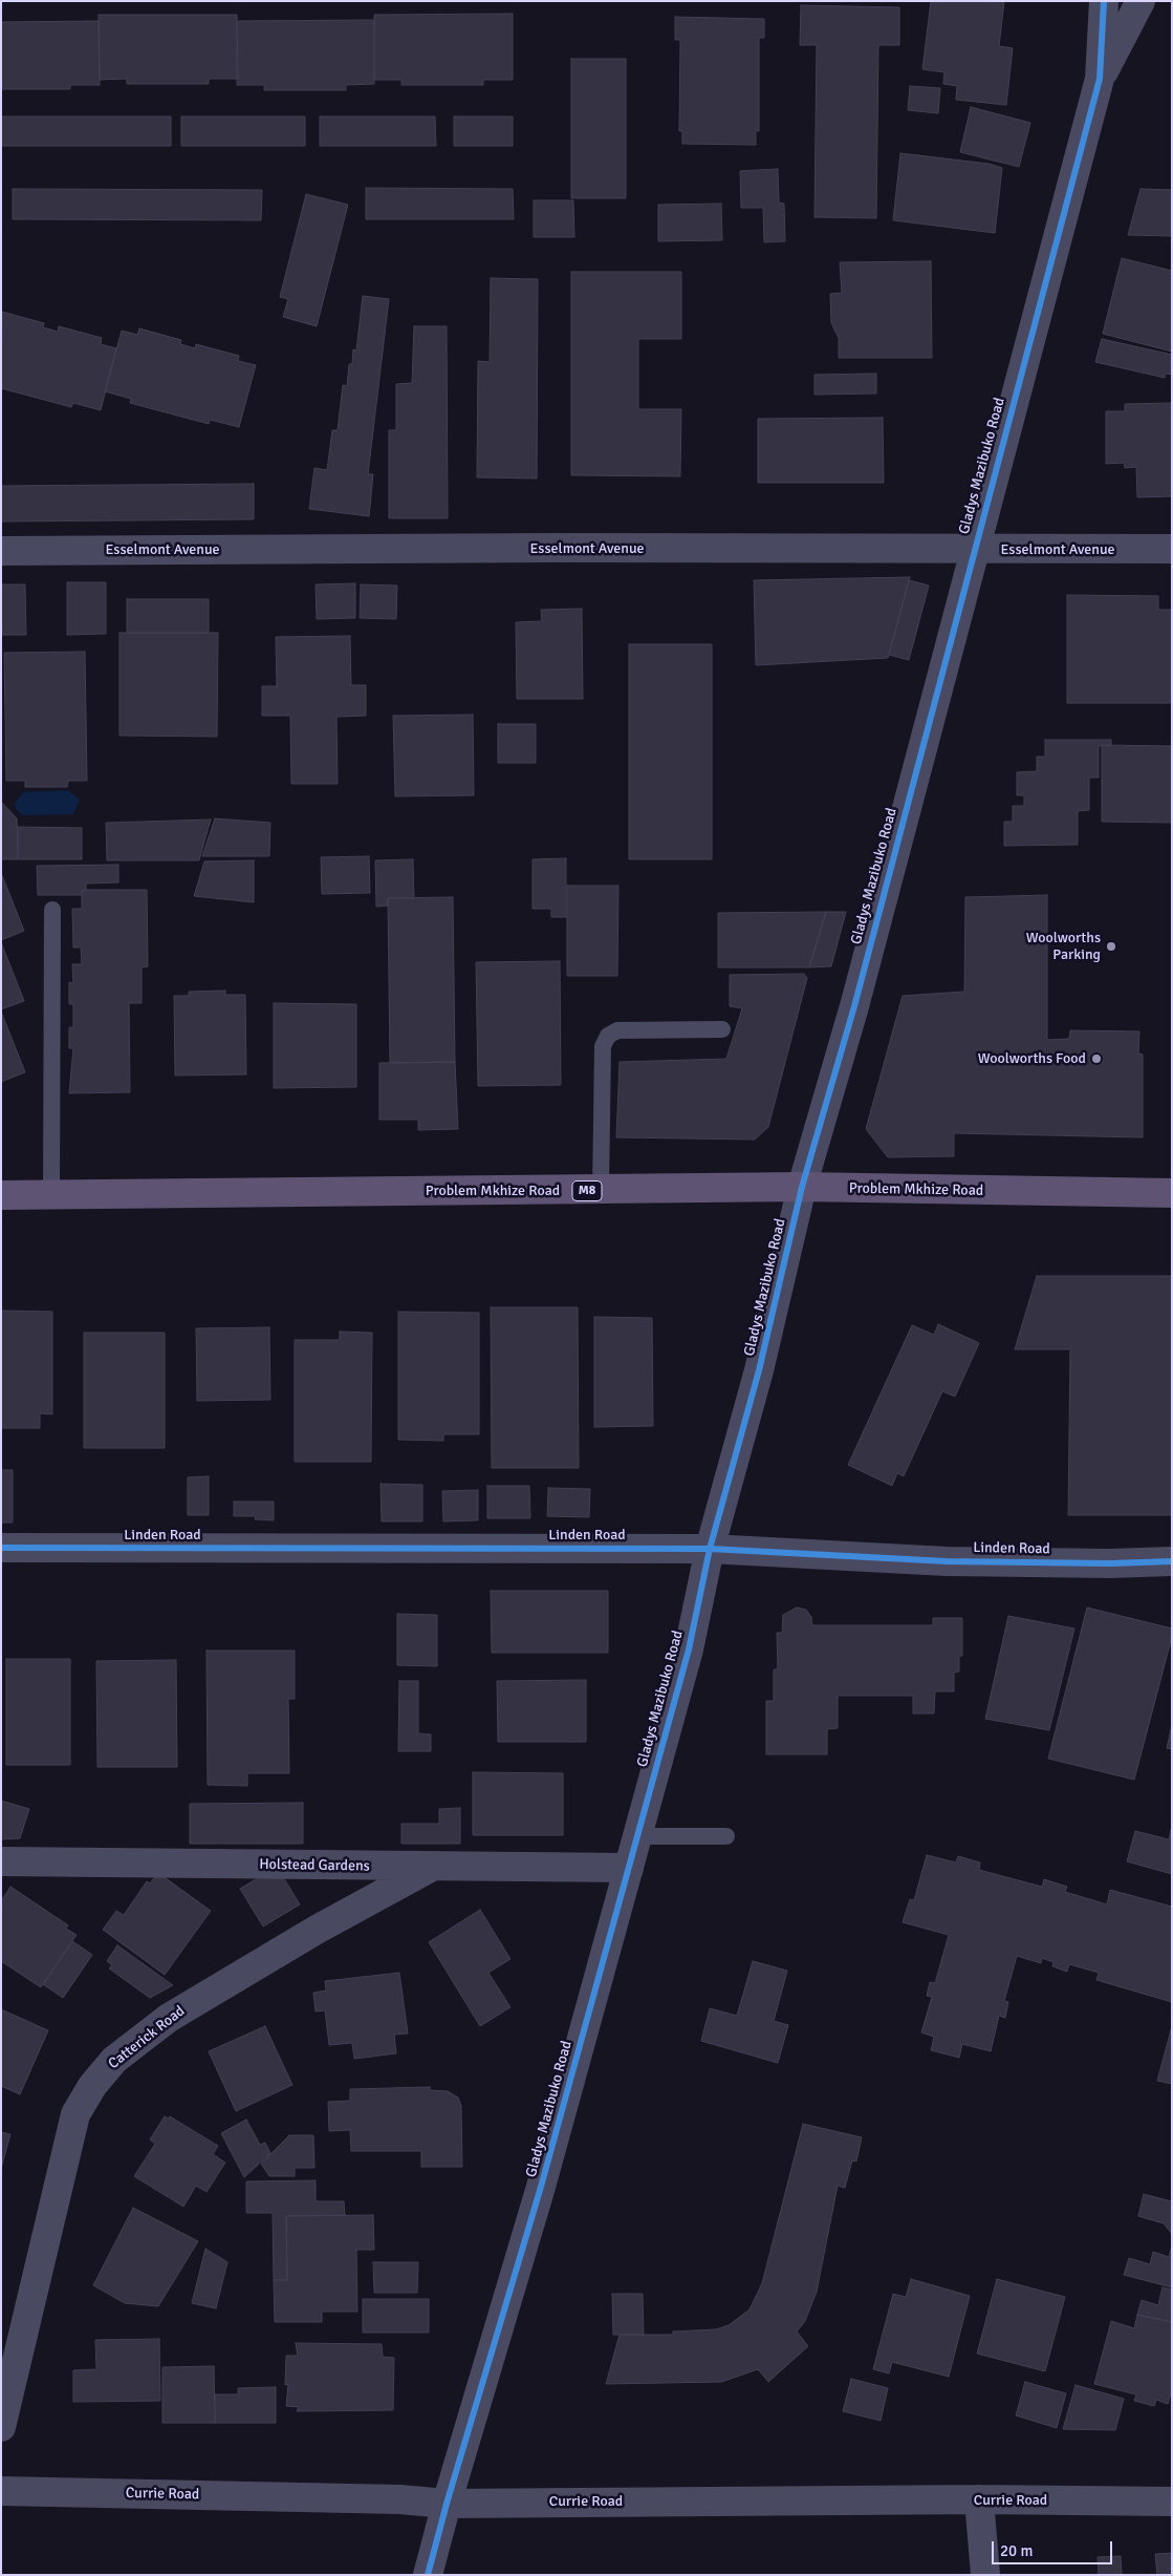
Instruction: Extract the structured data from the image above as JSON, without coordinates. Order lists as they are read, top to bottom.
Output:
{
  "streets": {
    "main road": ["Problem Mkhize Road", "M8"],
    "street": [
      "Gladys Mazibuko Road",
      "Esselmont Avenue",
      "Linden Road",
      "Holstead Gardens",
      "Catterick Road",
      "Currie Road"
    ]
  },
  "crossings": [
    ["Gladys Mazibuko Road", "Esselmont Avenue"],
    ["Gladys Mazibuko Road", "Problem Mkhize Road"],
    ["Gladys Mazibuko Road", "Linden Road"],
    ["Gladys Mazibuko Road", "Holstead Gardens"],
    ["Gladys Mazibuko Road", "Currie Road"],
    ["Holstead Gardens", "Catterick Road"]
  ],
  "places": ["Woolworths Parking", "Woolworths Food"],
  "scale_bar": "20 m"
}
